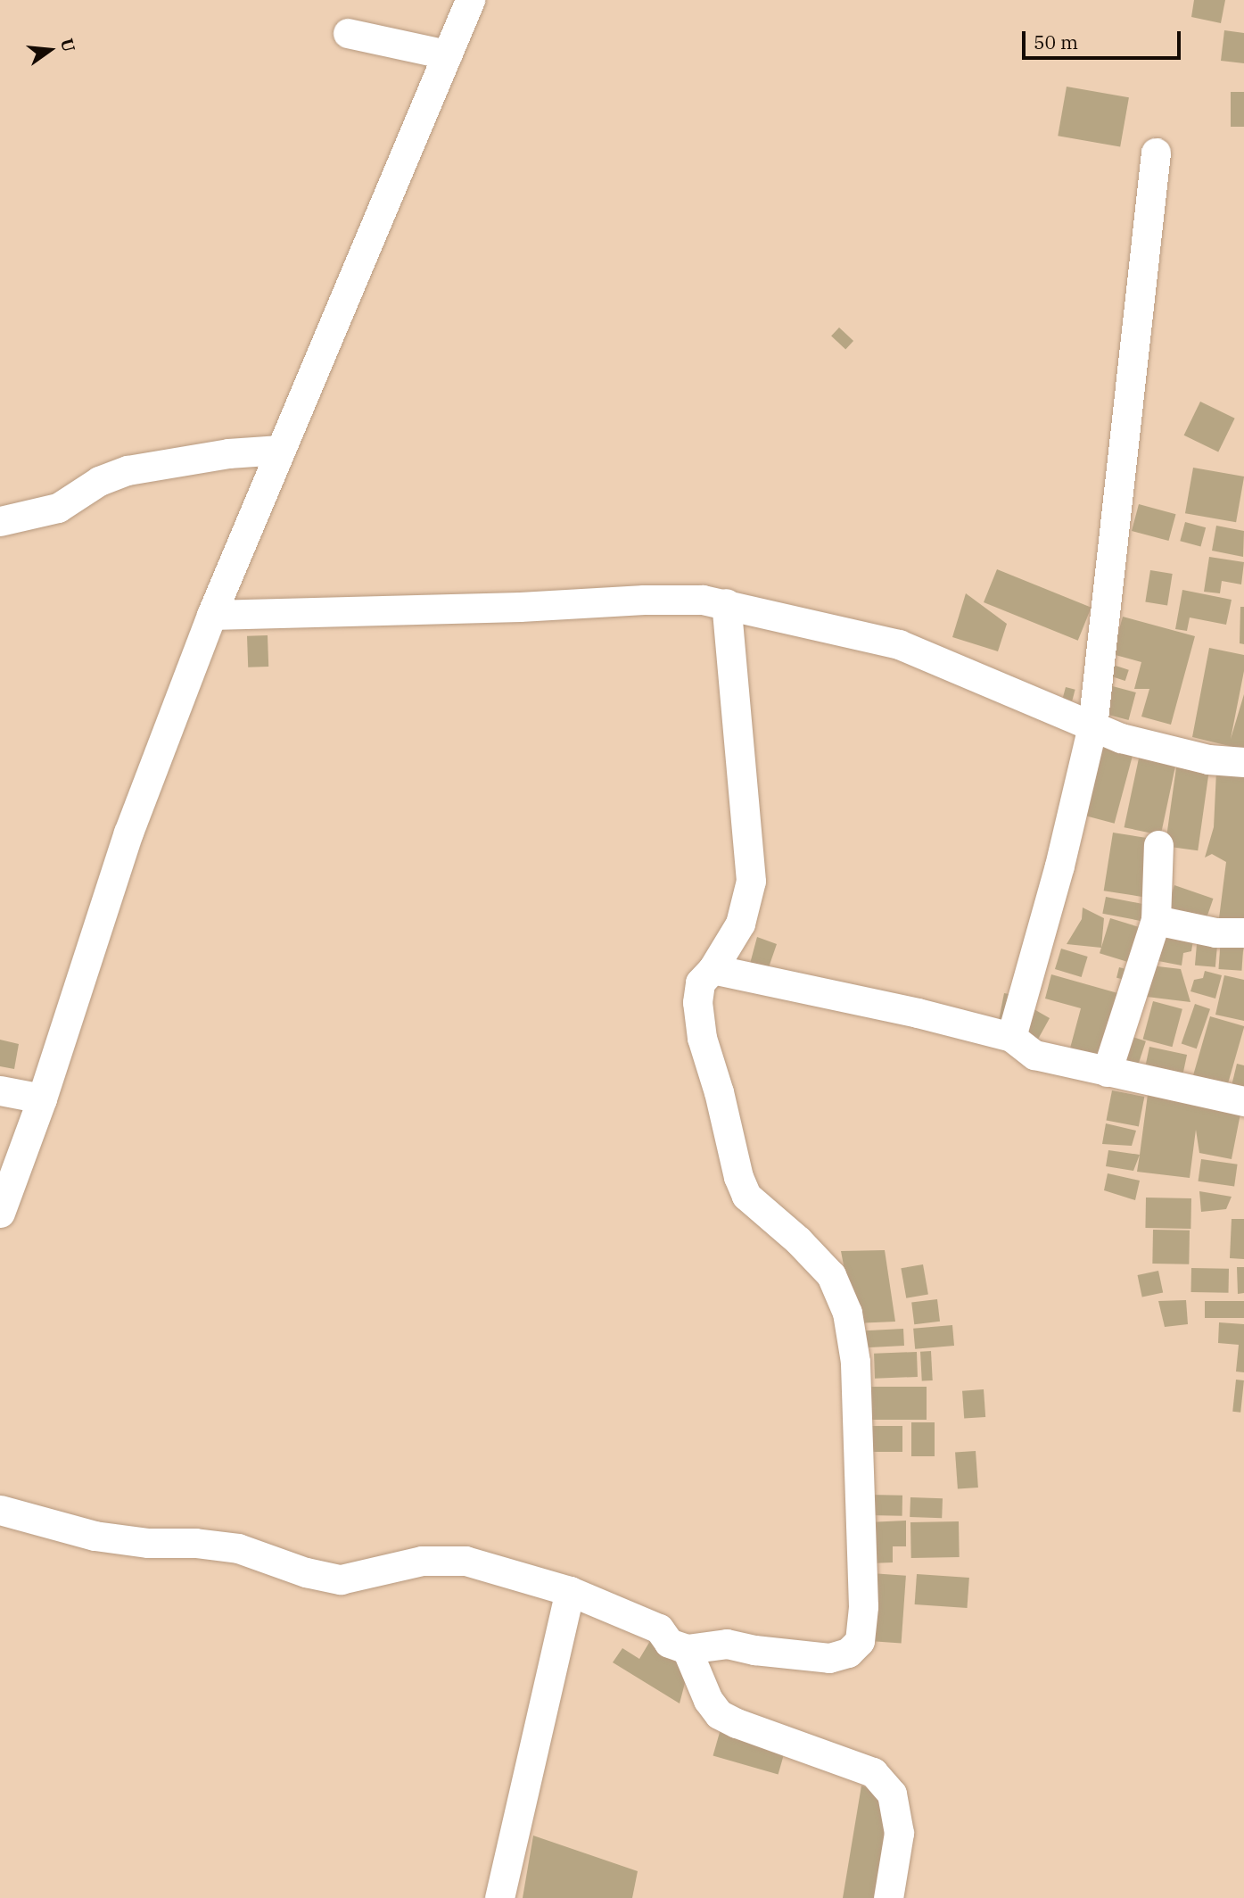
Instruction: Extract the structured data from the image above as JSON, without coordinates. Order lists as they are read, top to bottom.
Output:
{
  "scale_bar": "50 m",
  "north": "right"
}
